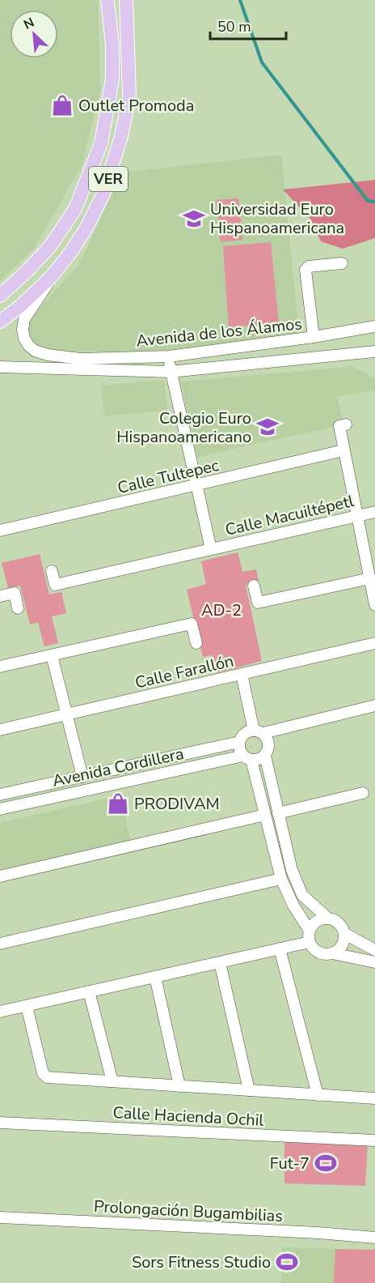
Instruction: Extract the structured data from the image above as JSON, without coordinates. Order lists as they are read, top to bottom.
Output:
{
  "streets": {
    "main road": ["VER"],
    "street": [
      "Avenida de los Álamos",
      "Calle Tultepec",
      "Calle Macuiltépetl",
      "Calle Farallón",
      "Avenida Cordillera",
      "Calle Hacienda Ochil",
      "Prolongación Bugambilias"
    ]
  },
  "crossings": [
    ["VER", "Avenida de los Álamos"]
  ],
  "parks": ["AD-2"],
  "places": {
    "shop": ["Outlet Promoda", "PRODIVAM"],
    "school or university": ["Universidad Euro Hispanoamericana", "Colegio Euro Hispanoamericano"],
    "sports": ["Fut-7", "Sors Fitness Studio"]
  },
  "scale_bar": "50 m",
  "north": "top left"
}
